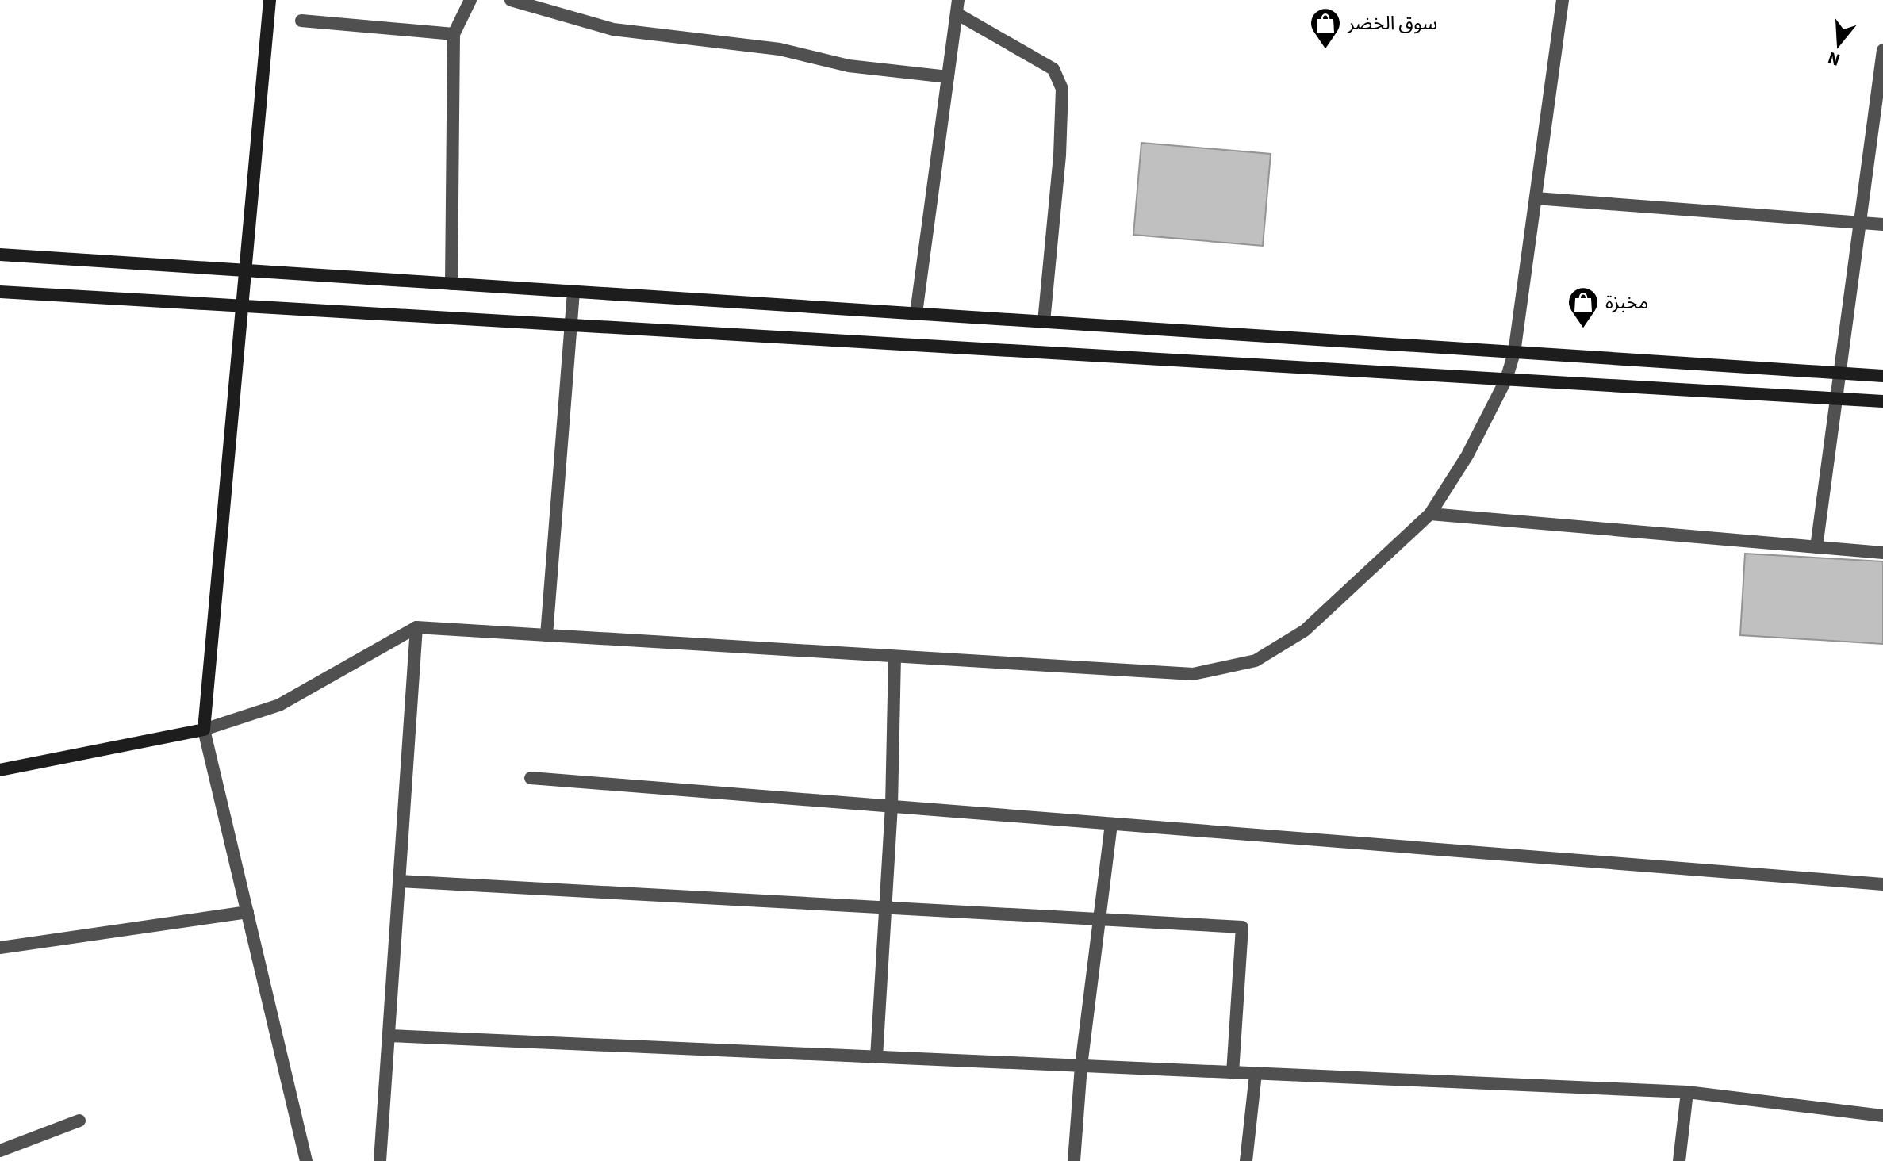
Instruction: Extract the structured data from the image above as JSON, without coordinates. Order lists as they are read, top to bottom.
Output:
{
  "places": {
    "shop": ["سوق الخضر", "مخبزة"]
  },
  "north": "bottom"
}
